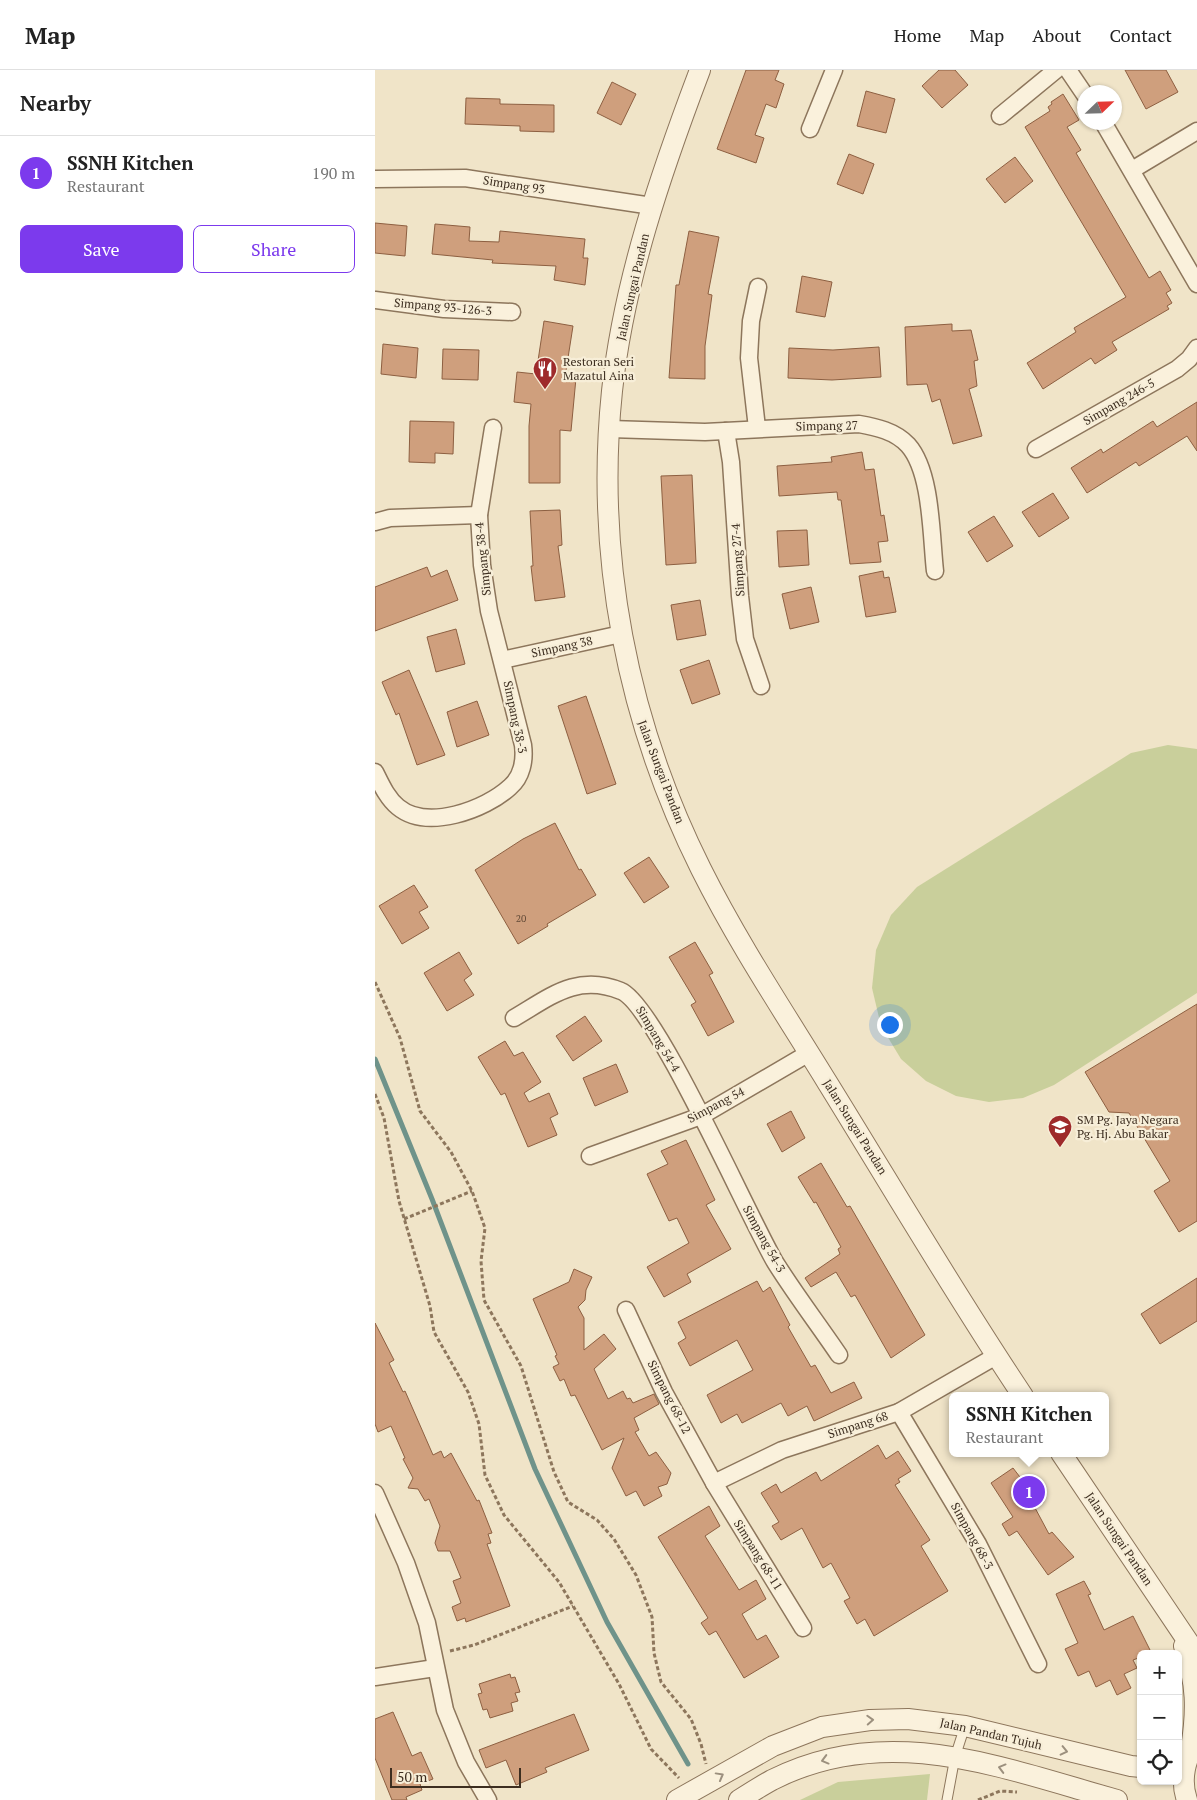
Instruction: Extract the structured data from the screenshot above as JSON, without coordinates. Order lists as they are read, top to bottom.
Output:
{
  "streets": {
    "street": [
      "Simpang 93",
      "Jalan Sungai Pandan",
      "Simpang 93-126-3",
      "Simpang 246-5",
      "Simpang 27",
      "Simpang 38-4",
      "Simpang 27-4",
      "Simpang 38",
      "Simpang 38-3",
      "Simpang 54-4",
      "Simpang 54",
      "Simpang 54-3",
      "Simpang 68-12",
      "Simpang 68",
      "Simpang 68-3",
      "Simpang 68-11",
      "Jalan Pandan Tujuh"
    ]
  },
  "crossings": [
    ["Simpang 93", "Jalan Sungai Pandan"],
    ["Jalan Sungai Pandan", "Simpang 27"],
    ["Jalan Sungai Pandan", "Simpang 38"],
    ["Jalan Sungai Pandan", "Simpang 54"],
    ["Jalan Sungai Pandan", "Simpang 68"],
    ["Simpang 27", "Simpang 27-4"],
    ["Simpang 38-4", "Simpang 38"],
    ["Simpang 38-4", "Simpang 38-3"],
    ["Simpang 38", "Simpang 38-3"],
    ["Simpang 54-4", "Simpang 54"],
    ["Simpang 54-4", "Simpang 54-3"],
    ["Simpang 54", "Simpang 54-3"],
    ["Simpang 68-12", "Simpang 68"],
    ["Simpang 68-12", "Simpang 68-11"],
    ["Simpang 68", "Simpang 68-3"],
    ["Simpang 68", "Simpang 68-11"]
  ],
  "places": {
    "restaurant": ["Restoran Seri Mazatul Aina"],
    "school or university": ["SM Pg. Jaya Negara Pg. Hj. Abu Bakar"]
  },
  "house_numbers": ["20"],
  "scale_bar": "50 m",
  "north": "top right",
  "page": {
    "header": "Map",
    "nav": [
      "Home",
      "Map",
      "About",
      "Contact"
    ],
    "heading": "Nearby",
    "list": [
      {
        "mark": "1",
        "name": "SSNH Kitchen",
        "note": "Restaurant",
        "value": "190 m"
      }
    ],
    "buttons": ["Save", "Share"],
    "popup": ["SSNH Kitchen", "Restaurant"],
    "pins": "1",
    "map_buttons": ["+", "−"],
    "scale": "50 m"
  }
}
